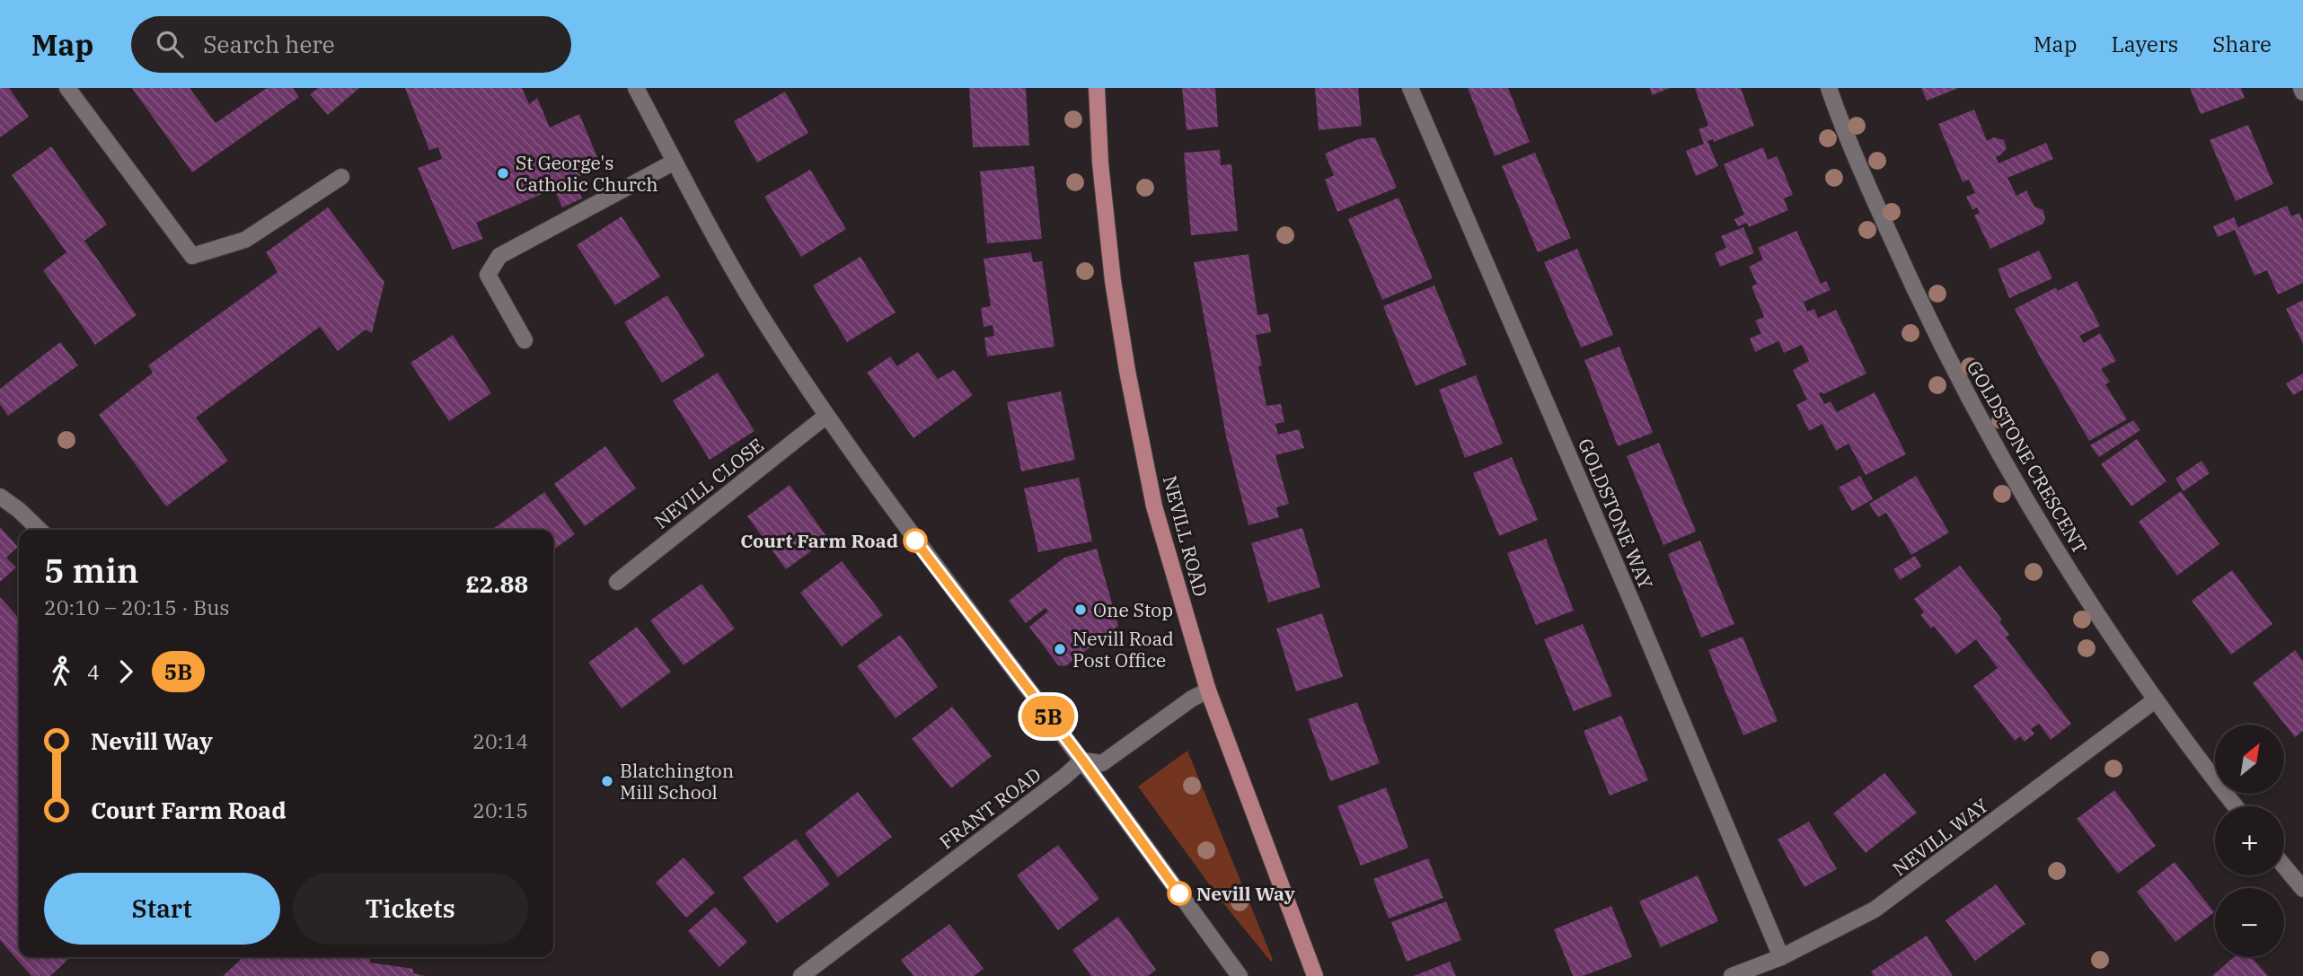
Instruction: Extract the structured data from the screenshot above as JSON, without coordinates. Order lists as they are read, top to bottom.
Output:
{
  "streets": {
    "main road": ["NEVILL ROAD"],
    "street": [
      "GOLDSTONE CRESCENT",
      "NEVILL CLOSE",
      "GOLDSTONE WAY",
      "FRANT ROAD",
      "NEVILL WAY"
    ]
  },
  "crossings": [
    ["GOLDSTONE CRESCENT", "NEVILL WAY"],
    ["GOLDSTONE WAY", "NEVILL WAY"]
  ],
  "places": [
    "St George's Catholic Church",
    "Court Farm Road",
    "One Stop",
    "Nevill Road Post Office",
    "Blatchington Mill School",
    "Nevill Way"
  ],
  "lines": ["bus line 5B"],
  "north": "top right",
  "page": {
    "header": "Map",
    "search": "Search here",
    "nav": ["Map", "Layers", "Share"],
    "on_map": "5B",
    "heading": ["5 min", "20:10 – 20:15 · Bus", "£2.88"],
    "legs": ["4", "5B"],
    "list": [
      {
        "name": "Nevill Way",
        "value": "20:14"
      },
      {
        "name": "Court Farm Road",
        "value": "20:15"
      }
    ],
    "map_buttons": ["+", "−"],
    "buttons": ["Start", "Tickets"]
  }
}
